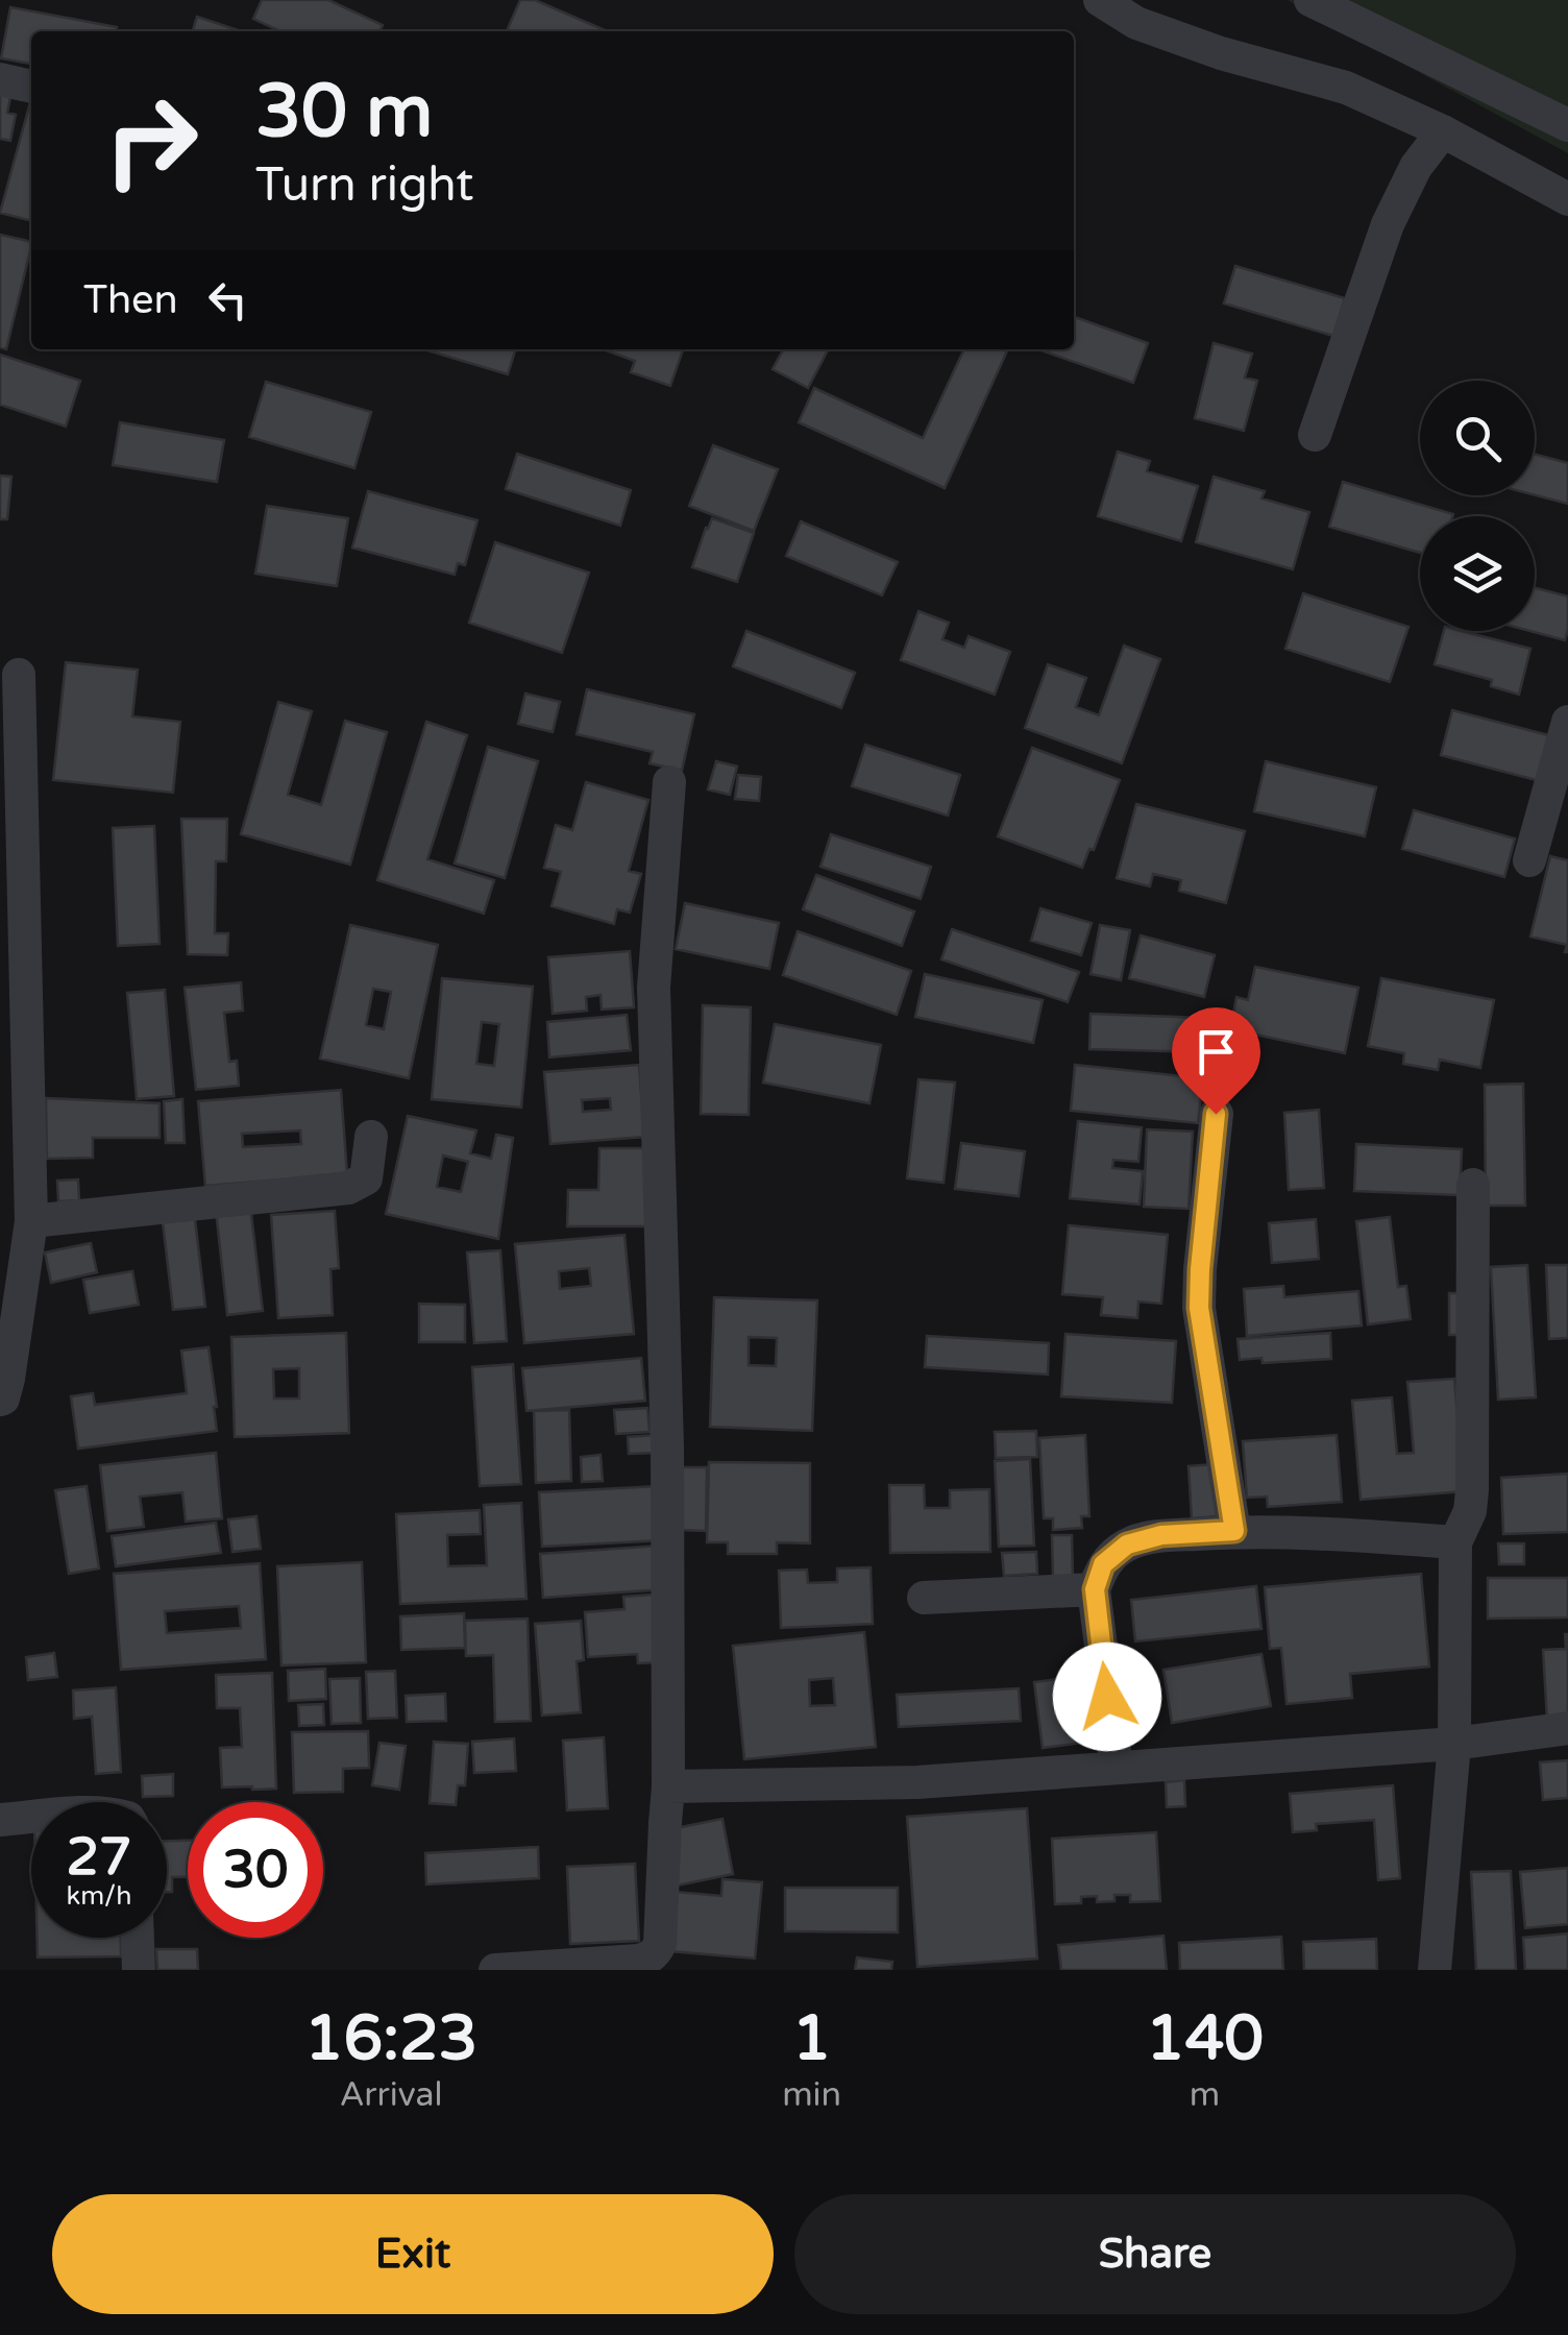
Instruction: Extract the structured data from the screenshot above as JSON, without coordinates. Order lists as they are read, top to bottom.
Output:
{
  "page": {
    "turn": ["30 m", "Turn right"],
    "then": "Then",
    "speed": "27 km/h",
    "limit": "30",
    "eta": [
      "16:23",
      "Arrival",
      "1",
      "min",
      "140",
      "m"
    ],
    "buttons": ["Exit", "Share"]
  }
}
